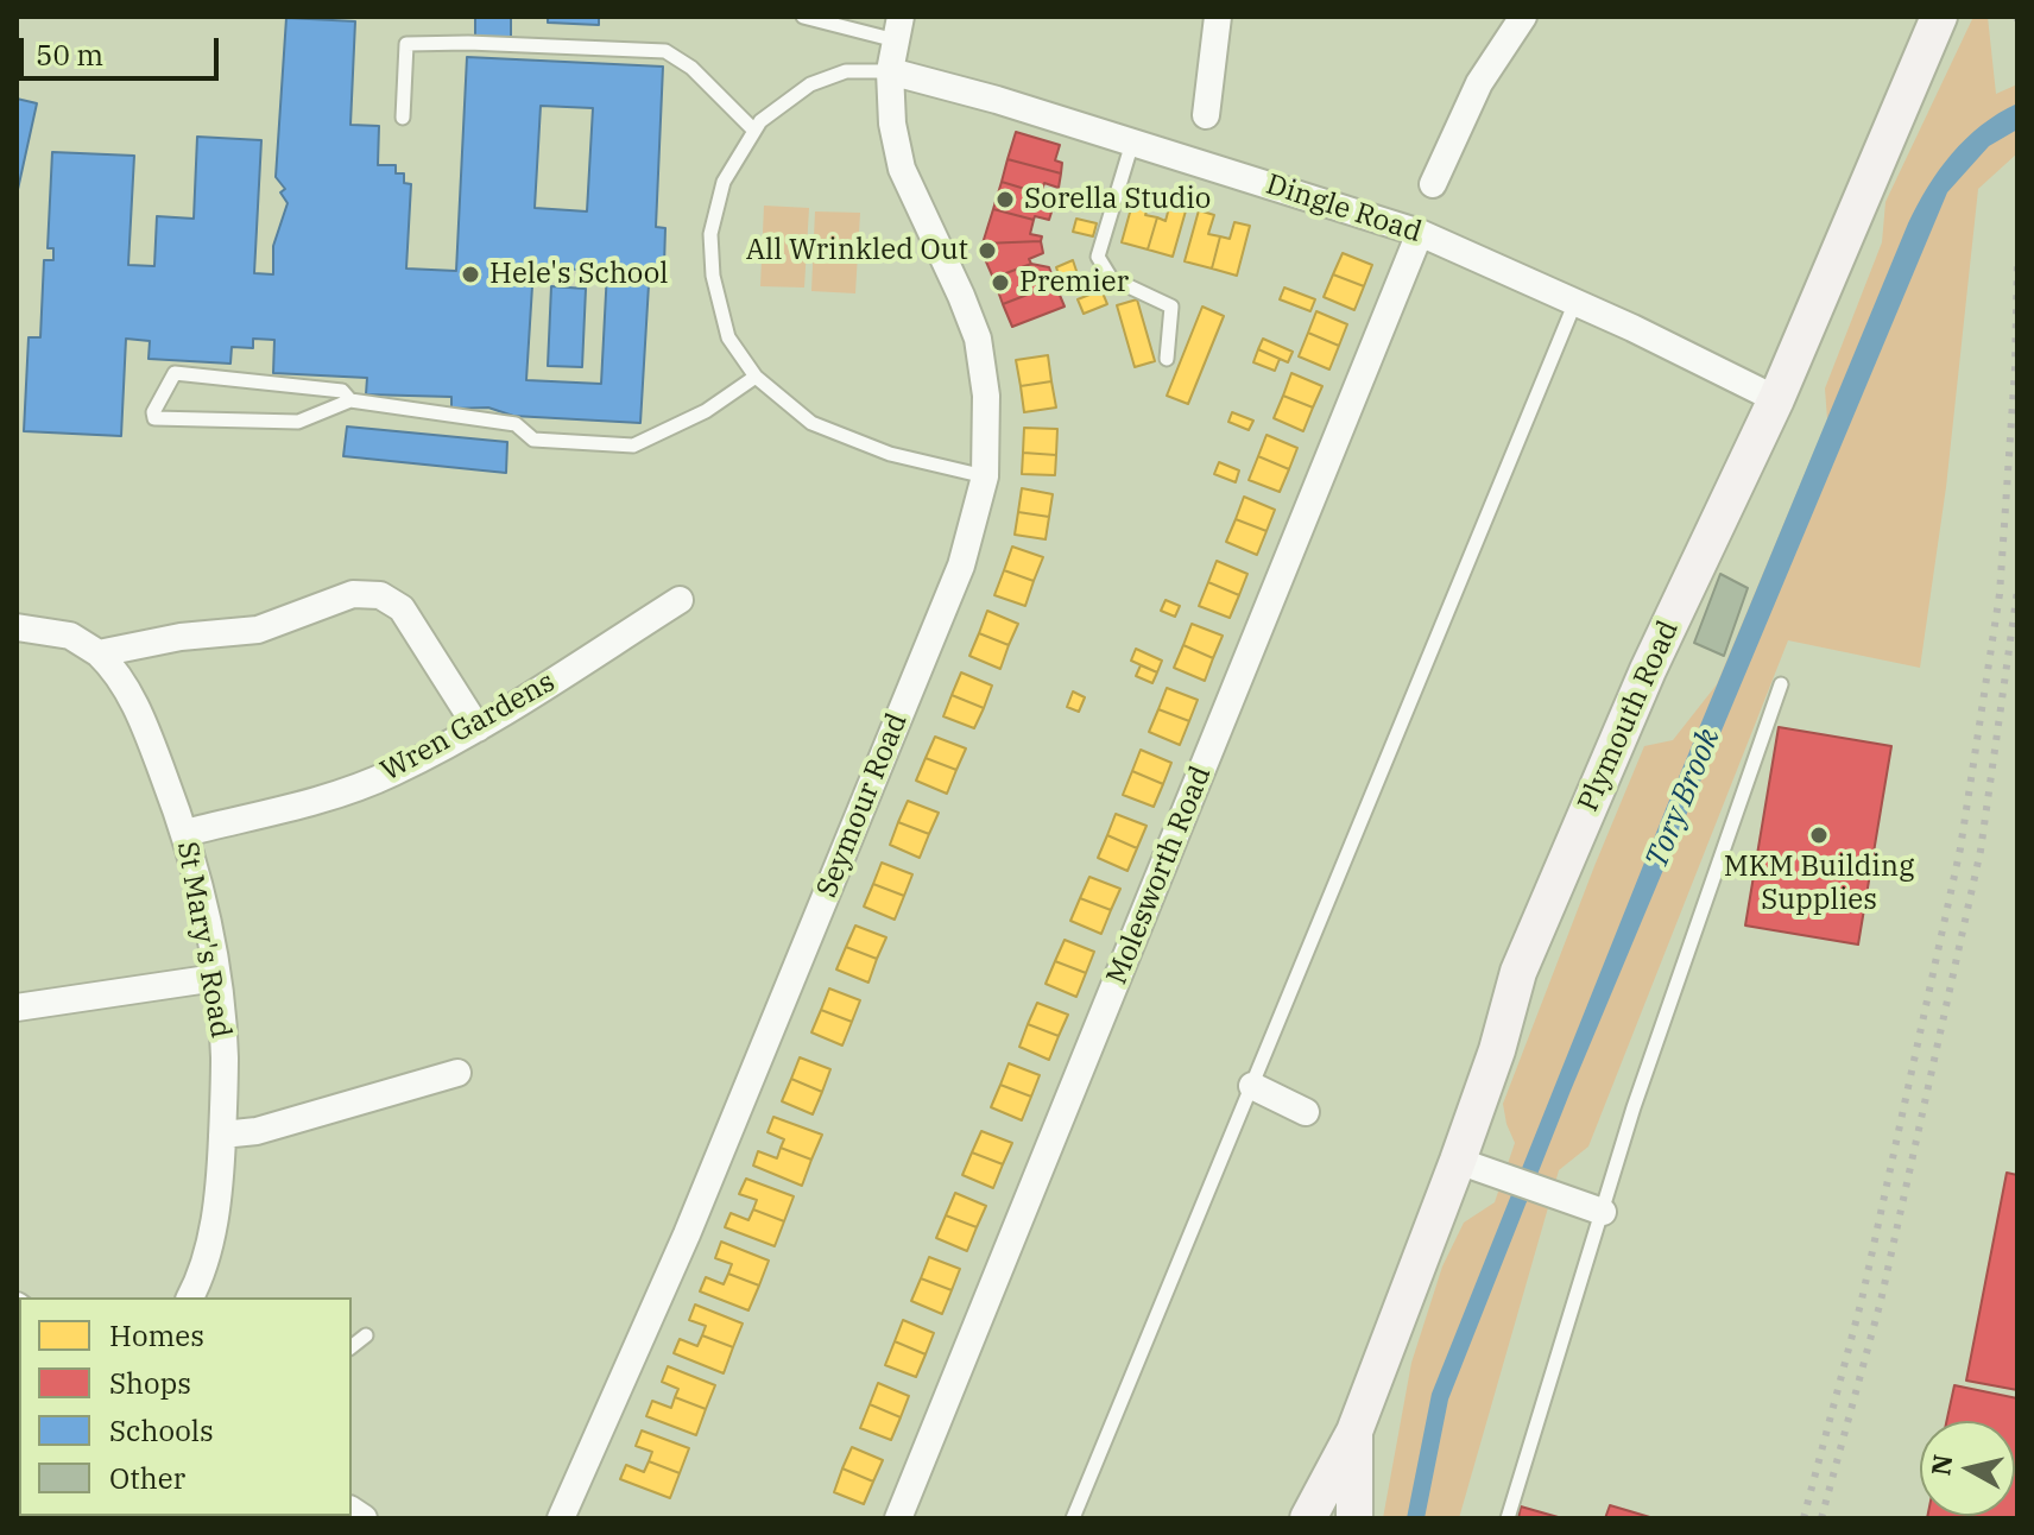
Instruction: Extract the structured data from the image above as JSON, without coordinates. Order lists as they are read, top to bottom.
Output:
{
  "streets": {
    "main road": ["Plymouth Road"],
    "street": [
      "Dingle Road",
      "Wren Gardens",
      "Seymour Road",
      "Molesworth Road",
      "St Mary's Road"
    ]
  },
  "crossings": [
    ["Dingle Road", "Plymouth Road"],
    ["Dingle Road", "Seymour Road"],
    ["Dingle Road", "Molesworth Road"],
    ["Wren Gardens", "St Mary's Road"]
  ],
  "water": ["Tory Brook"],
  "places": [
    "Sorella Studio",
    "All Wrinkled Out",
    "Hele's School",
    "Premier",
    "MKM Building Supplies"
  ],
  "legend": [
    "Homes",
    "Shops",
    "Schools",
    "Other"
  ],
  "scale_bar": "50 m",
  "north": "left"
}
